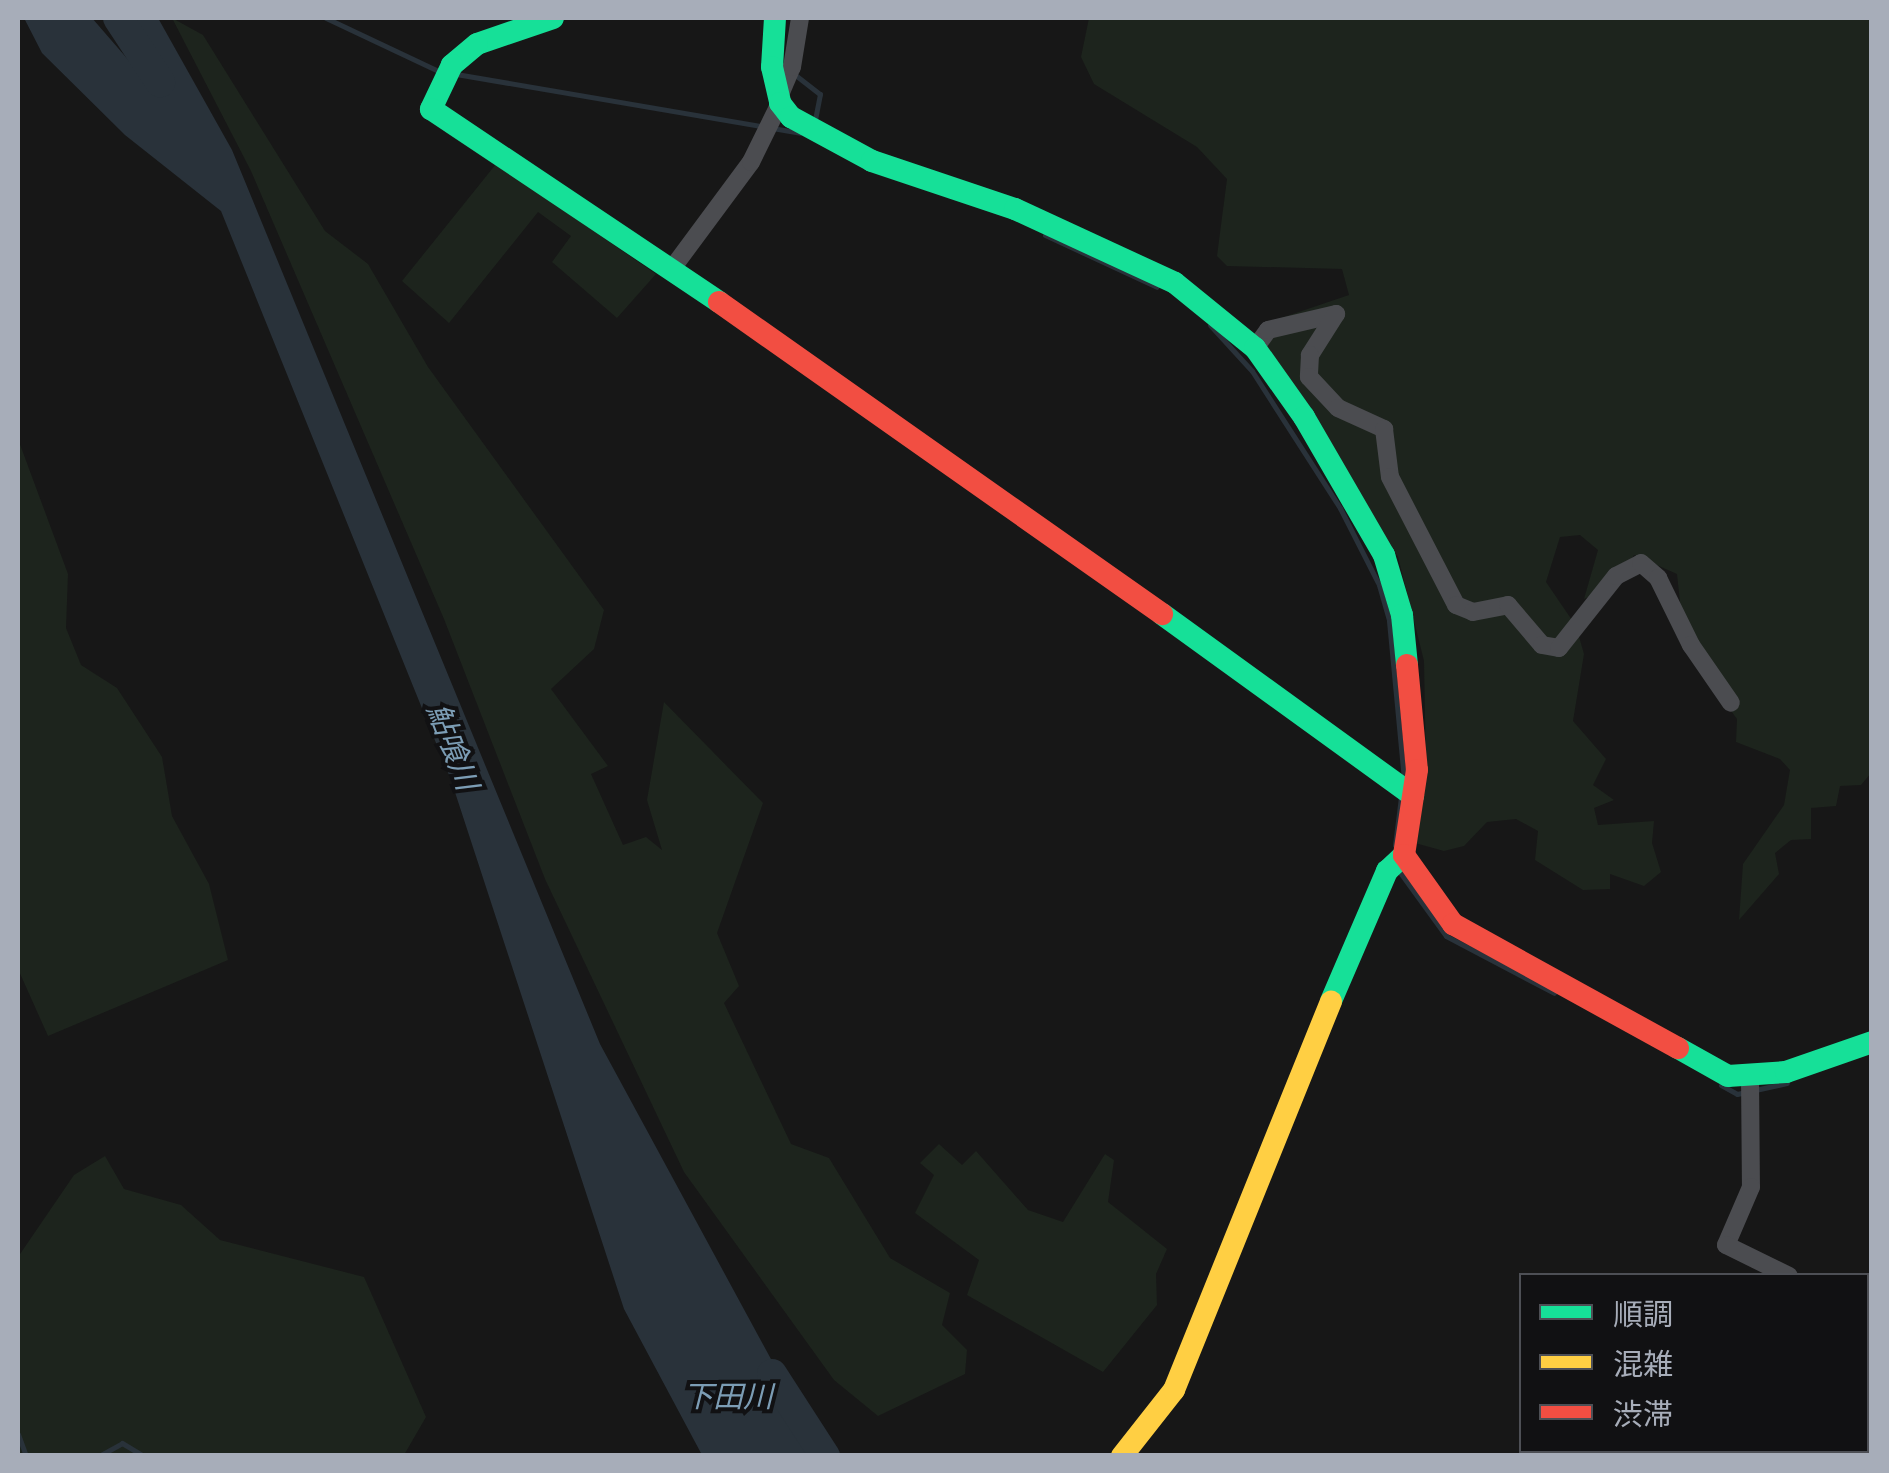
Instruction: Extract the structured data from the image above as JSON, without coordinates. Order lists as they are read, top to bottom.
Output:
{
  "water": ["鮎喰川", "下田川"],
  "legend": ["順調", "混雑", "渋滞"]
}
